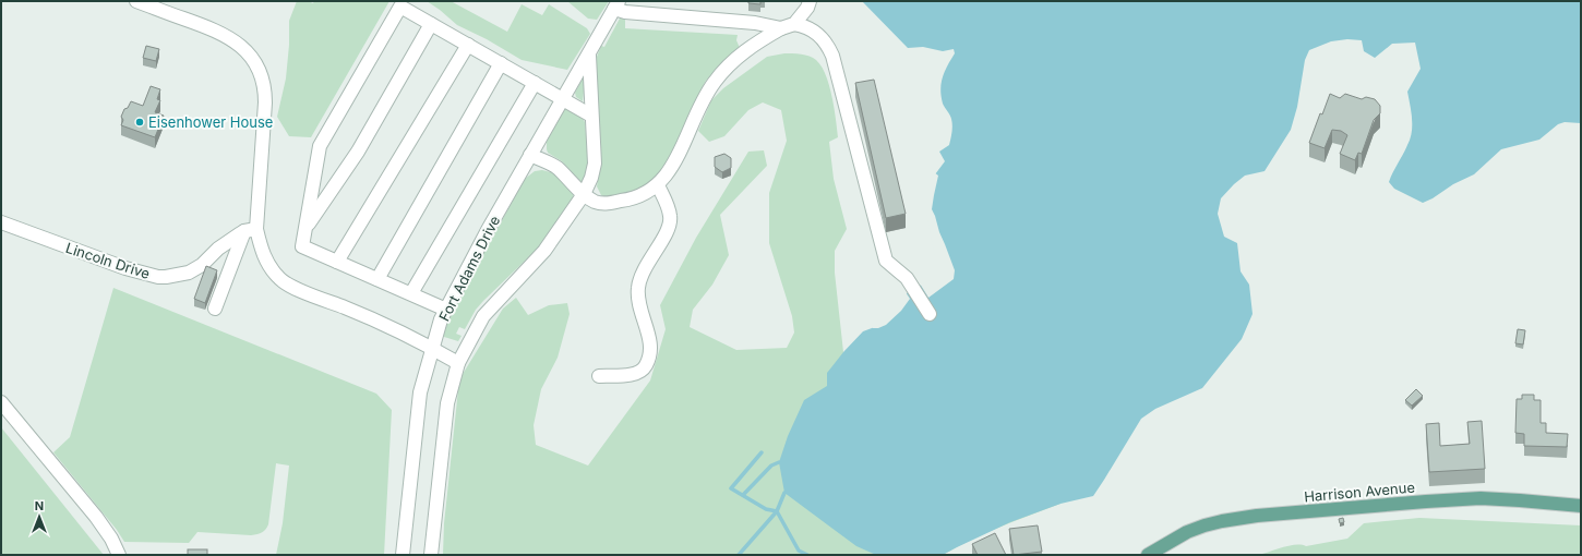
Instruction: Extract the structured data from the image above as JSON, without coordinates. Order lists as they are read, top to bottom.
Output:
{
  "streets": {
    "main road": ["Harrison Avenue"],
    "street": ["Lincoln Drive", "Fort Adams Drive"]
  },
  "places": ["Eisenhower House"],
  "north": "top"
}
